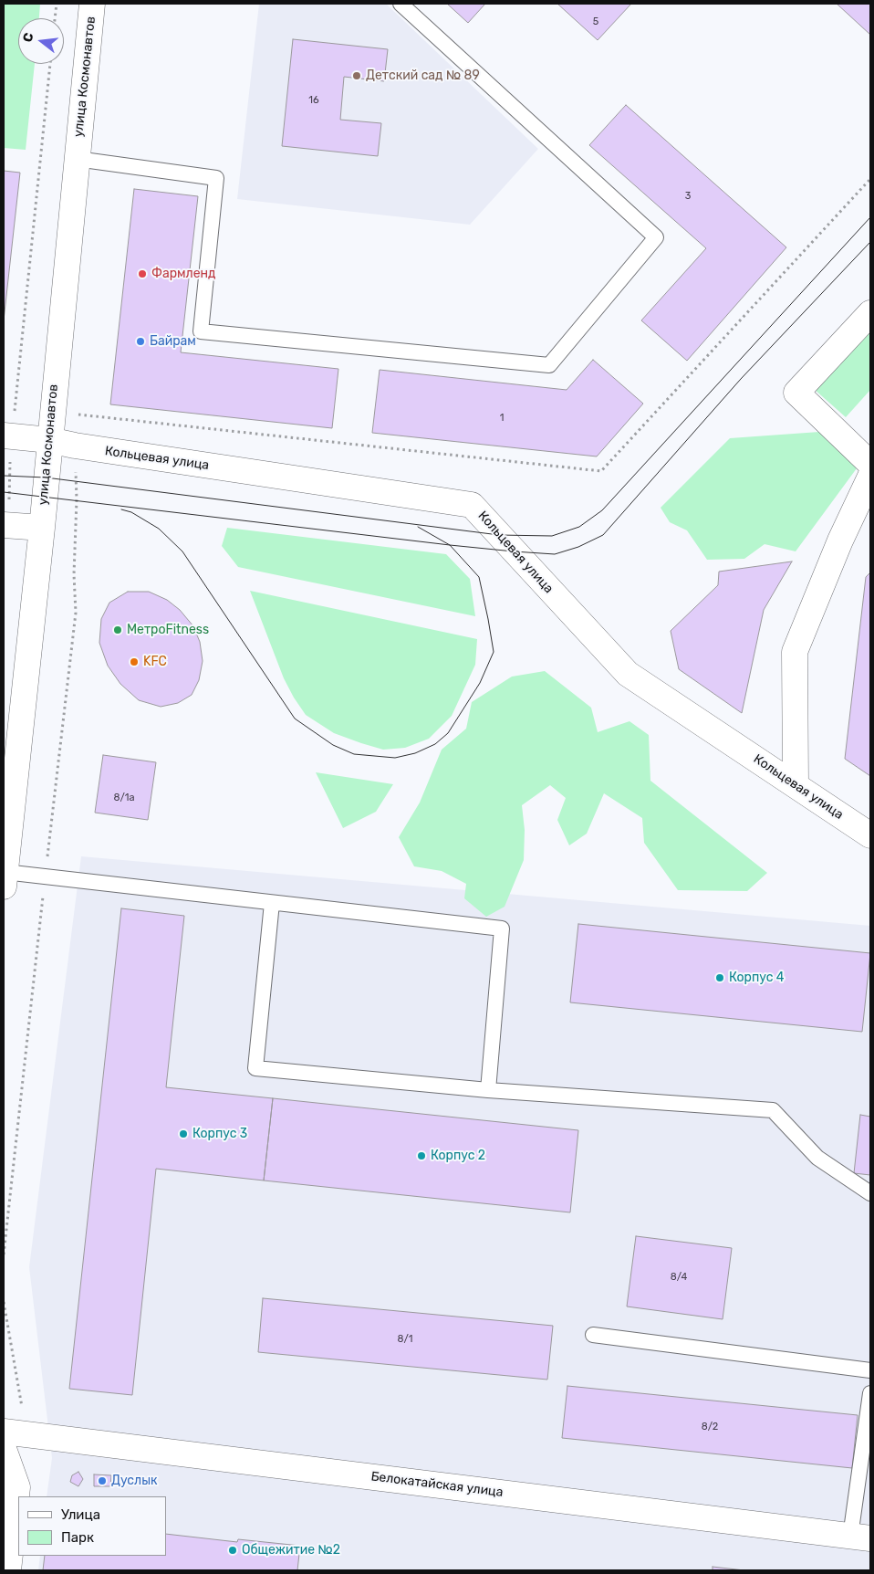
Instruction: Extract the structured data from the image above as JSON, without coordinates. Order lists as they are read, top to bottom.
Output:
{
  "streets": {
    "street": ["улица Космонавтов", "Кольцевая улица", "Белокатайская улица"]
  },
  "crossings": [
    ["улица Космонавтов", "Кольцевая улица"]
  ],
  "places": [
    "Детский сад № 89",
    "Фармленд",
    "Байрам",
    "МетроFitness",
    "KFC",
    "Корпус 4",
    "Корпус 3",
    "Корпус 2",
    "Дуслык",
    "Общежитие №2"
  ],
  "house_numbers": [
    "5",
    "16",
    "3",
    "1",
    "8/1а",
    "8/4",
    "8/1",
    "8/2"
  ],
  "legend": ["Улица", "Парк"],
  "north": "left"
}
